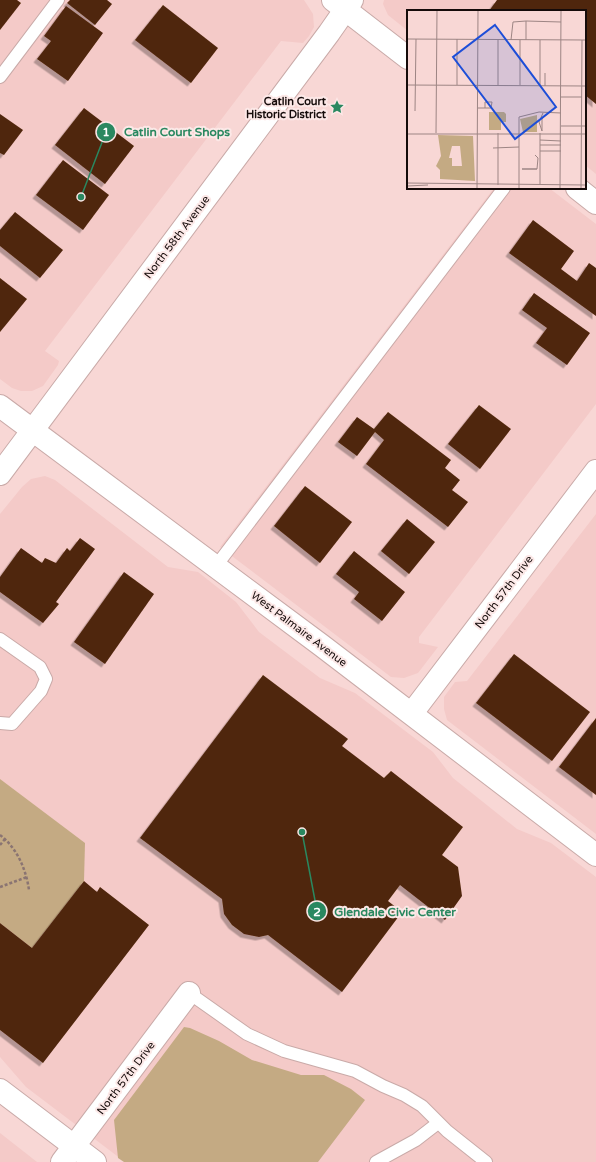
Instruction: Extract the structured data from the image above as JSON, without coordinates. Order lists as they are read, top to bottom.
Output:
{
  "streets": {
    "street": ["North 58th Avenue", "North 57th Drive", "West Palmaire Avenue"]
  },
  "crossings": [
    ["North 58th Avenue", "West Palmaire Avenue"],
    ["North 57th Drive", "West Palmaire Avenue"]
  ],
  "places": {
    "place": ["Catlin Court Historic District"],
    "other": ["Catlin Court Shops", "Glendale Civic Center"]
  }
}
